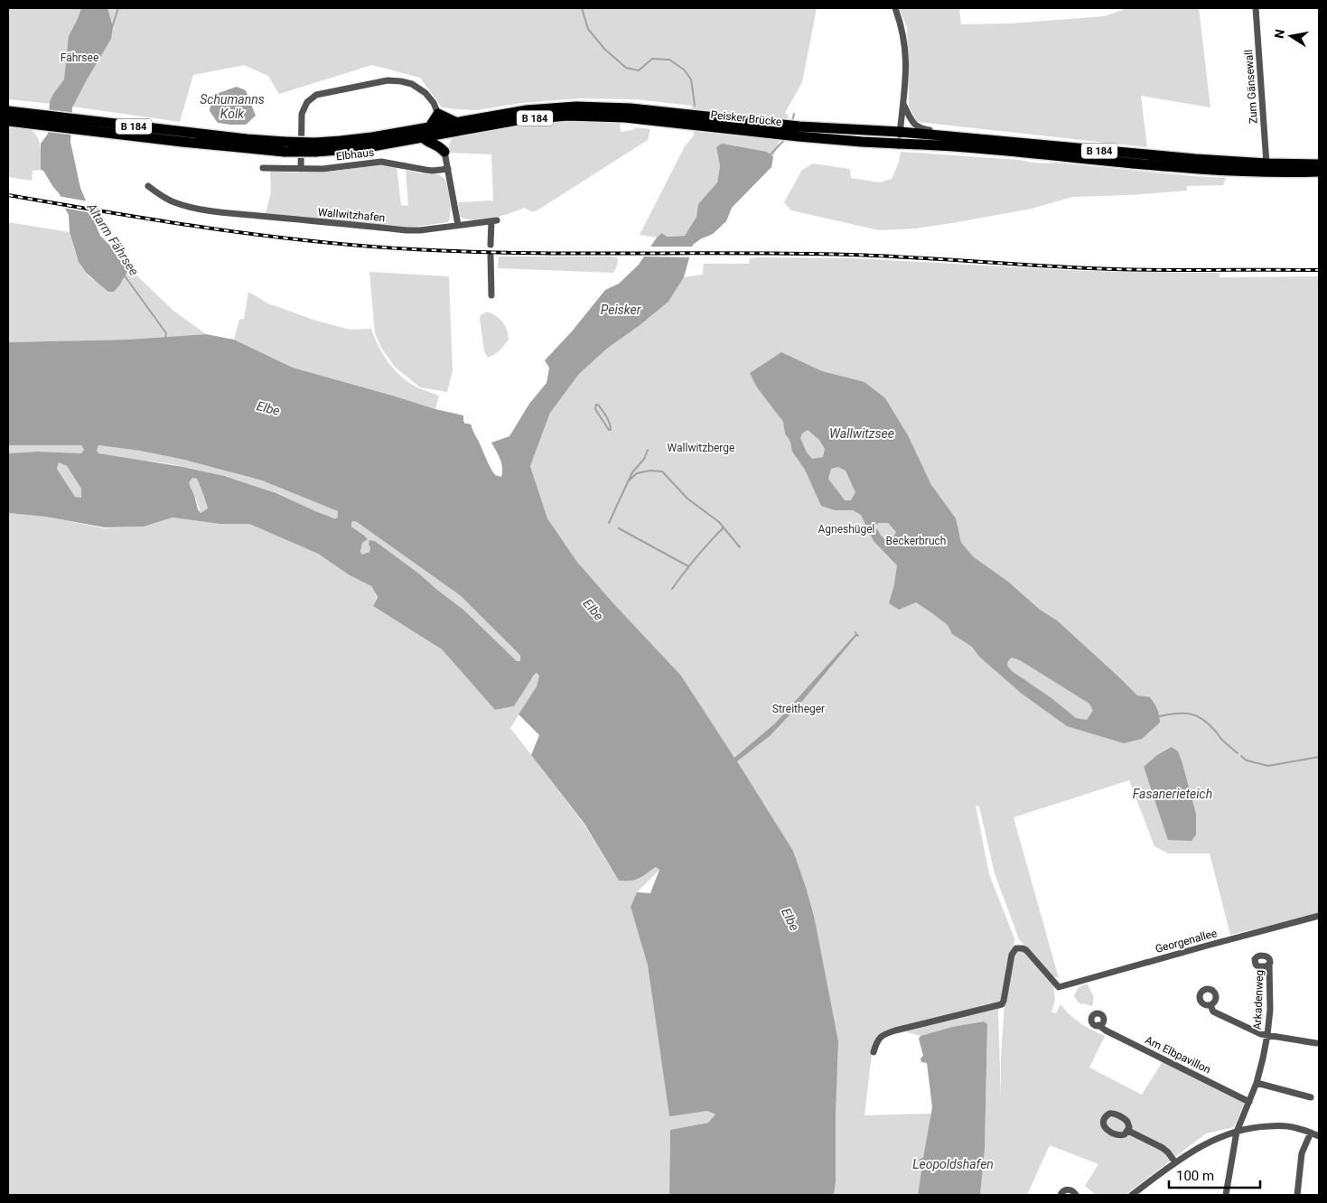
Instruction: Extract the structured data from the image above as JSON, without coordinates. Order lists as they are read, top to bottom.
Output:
{
  "streets": {
    "main road": ["B 184", "Peisker Brücke"],
    "street": [
      "Zum Gänsewall",
      "Elbhaus",
      "Wallwitzhafen",
      "Georgenallee",
      "Arkadenweg",
      "Am Elbpavillon"
    ]
  },
  "crossings": [
    ["Zum Gänsewall", "B 184"],
    ["B 184", "Peisker Brücke"],
    ["Arkadenweg", "Am Elbpavillon"]
  ],
  "water": [
    "Schumanns Kolk",
    "Altarm Fährsee",
    "Peisker",
    "Elbe",
    "Wallwitzsee",
    "Fasanerieteich",
    "Leopoldshafen"
  ],
  "parks": [
    "Fährsee",
    "Wallwitzberge",
    "Agneshügel",
    "Beckerbruch",
    "Streitheger"
  ],
  "scale_bar": "100 m",
  "north": "left"
}
